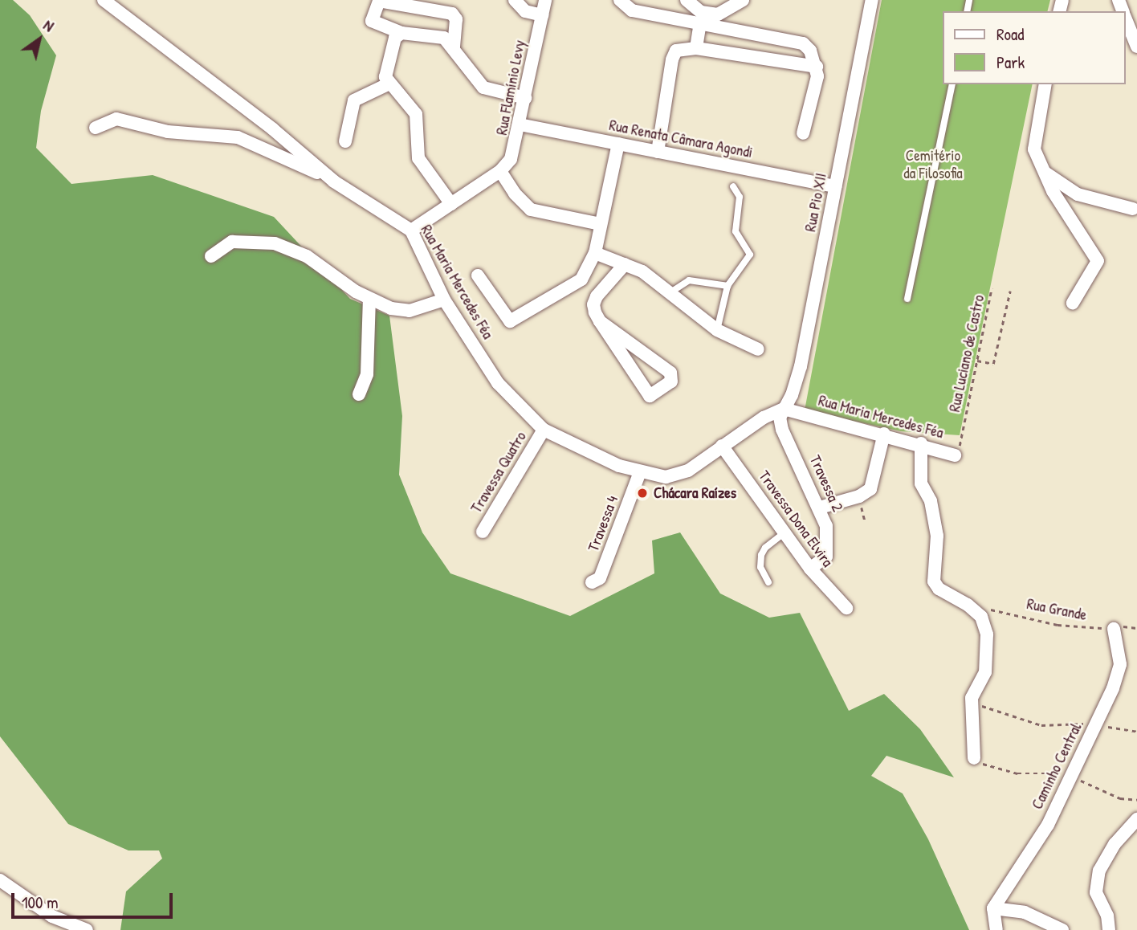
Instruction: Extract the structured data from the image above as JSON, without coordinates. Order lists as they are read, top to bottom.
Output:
{
  "streets": {
    "street": [
      "Rua Flamínio Levy",
      "Rua Renata Câmara Agondi",
      "Rua Pio XII",
      "Rua Maria Mercedes Féa",
      "Travessa Quatro",
      "Travessa 2",
      "Travessa Dona Elvira",
      "Travessa 4",
      "Caminho Central"
    ],
    "path": ["Rua Luciano de Castro", "Rua Grande"]
  },
  "crossings": [
    ["Rua Flamínio Levy", "Rua Renata Câmara Agondi"],
    ["Rua Flamínio Levy", "Rua Maria Mercedes Féa"],
    ["Rua Renata Câmara Agondi", "Rua Pio XII"],
    ["Rua Pio XII", "Rua Maria Mercedes Féa"],
    ["Rua Pio XII", "Travessa 2"],
    ["Rua Maria Mercedes Féa", "Rua Luciano de Castro"],
    ["Rua Maria Mercedes Féa", "Travessa Quatro"],
    ["Rua Maria Mercedes Féa", "Travessa 2"],
    ["Rua Maria Mercedes Féa", "Travessa Dona Elvira"],
    ["Rua Maria Mercedes Féa", "Travessa 4"],
    ["Travessa 2", "Travessa Dona Elvira"],
    ["Rua Grande", "Caminho Central"]
  ],
  "parks": ["Cemitério da Filosofia"],
  "places": ["Chácara Raízes"],
  "legend": ["Road", "Park"],
  "scale_bar": "100 m",
  "north": "top right"
}
